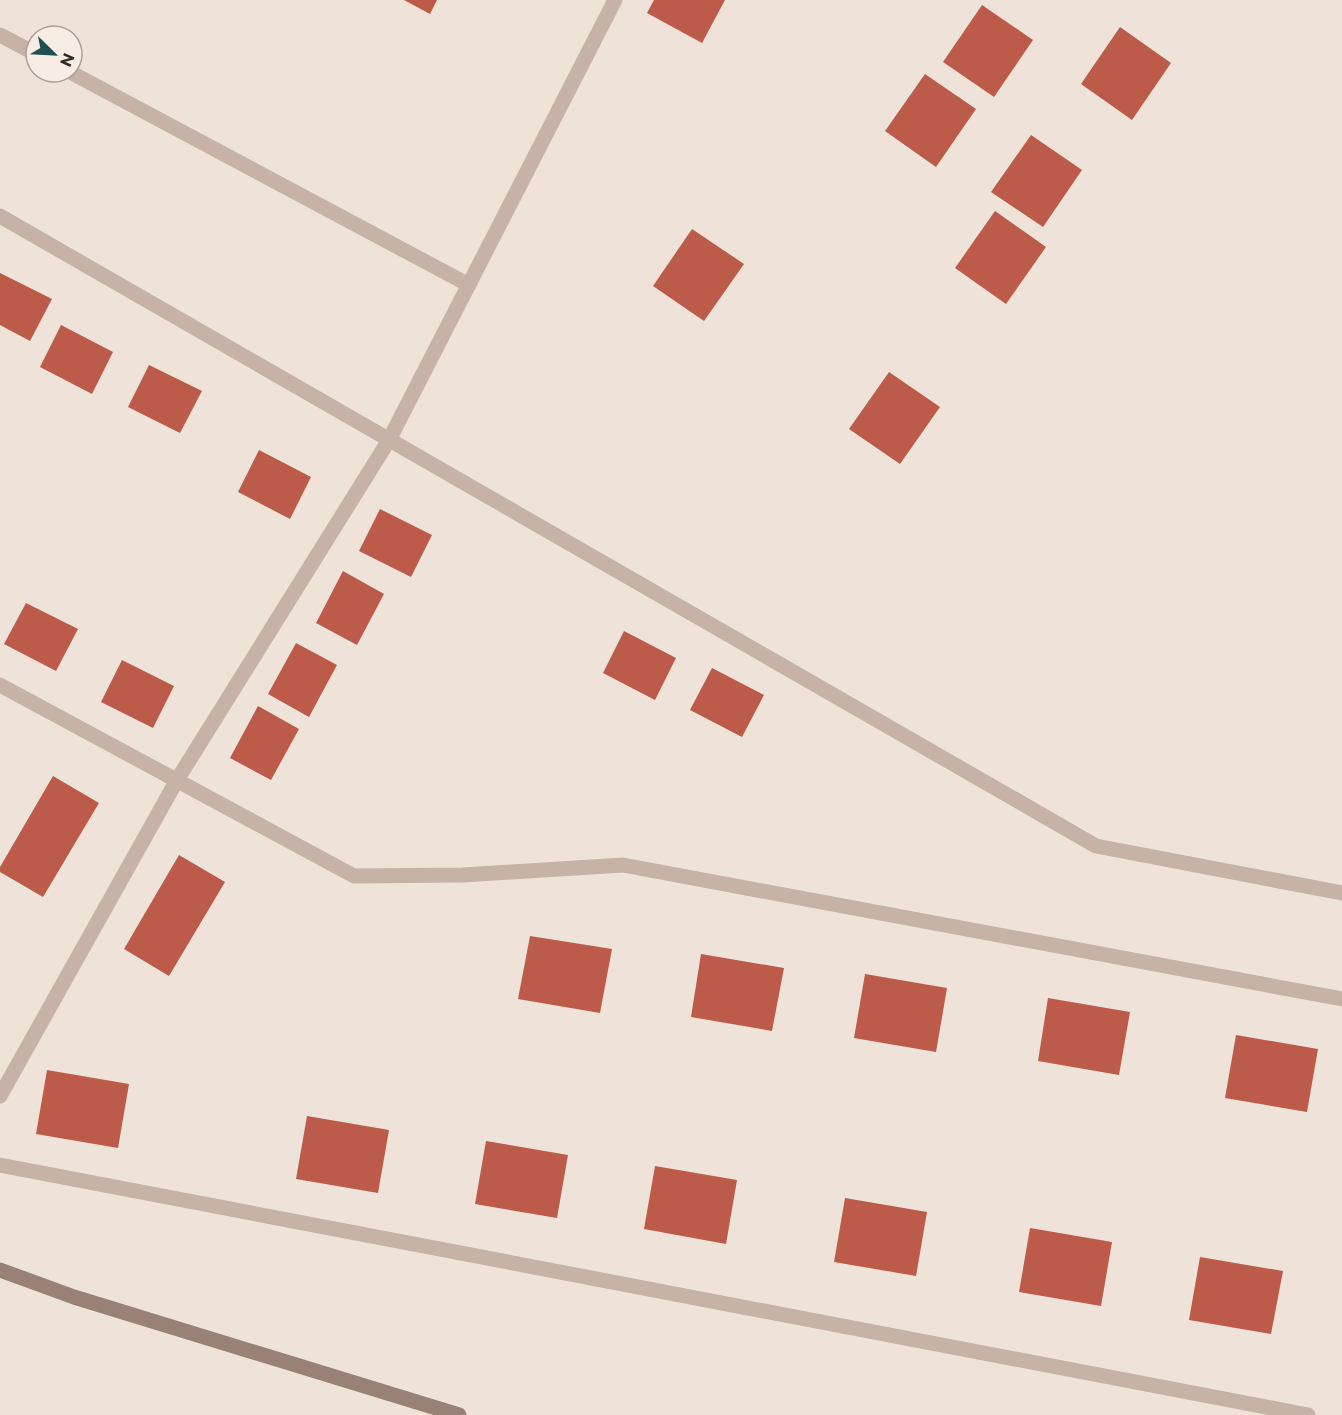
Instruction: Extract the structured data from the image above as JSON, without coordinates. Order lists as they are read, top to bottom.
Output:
{
  "north": "bottom right"
}
